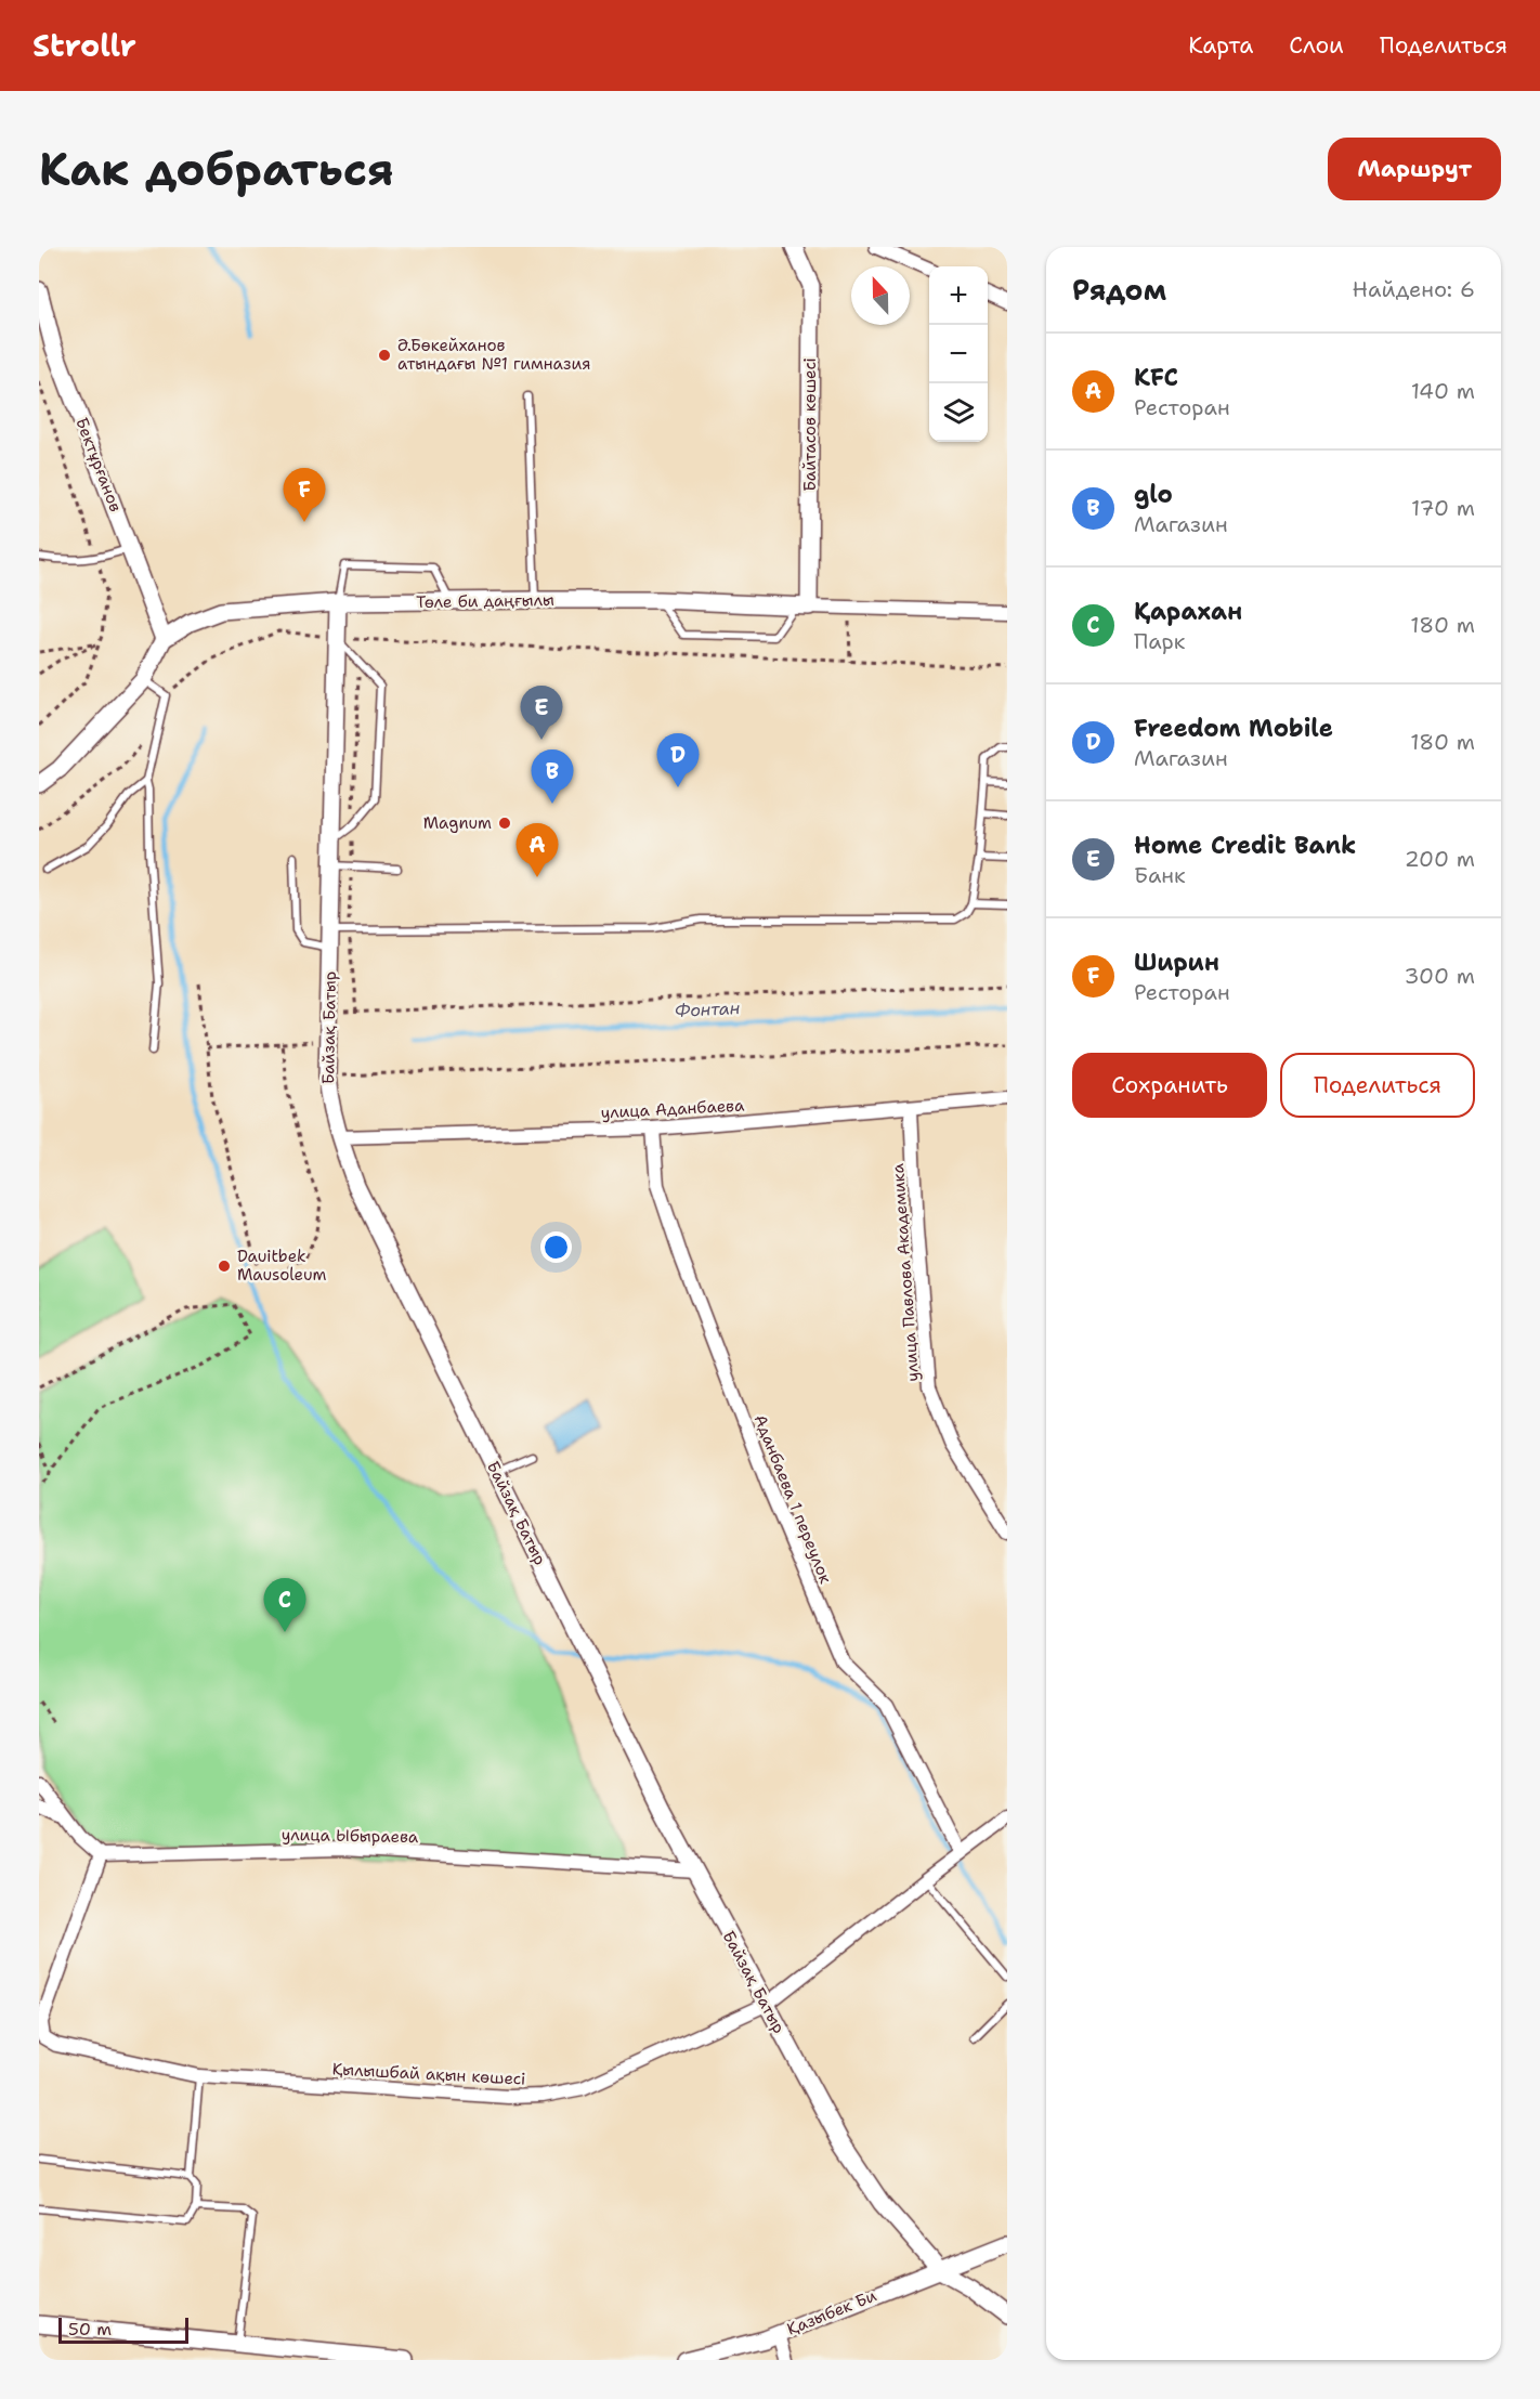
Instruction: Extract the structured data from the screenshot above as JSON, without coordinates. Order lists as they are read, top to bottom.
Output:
{
  "streets": {
    "street": [
      "Байтасов көшесі",
      "Бектұрғанов",
      "Төле би даңғылы",
      "Байзақ Батыр",
      "улица Аданбаева",
      "улица Павлова Академика",
      "Аданбаева 1 переулок",
      "улица Ыбыраева",
      "Қылышбай ақын көшесі",
      "Қазыбек Би"
    ]
  },
  "crossings": [
    ["Байтасов көшесі", "Төле би даңғылы"],
    ["Бектұрғанов", "Төле би даңғылы"],
    ["Төле би даңғылы", "Байзақ Батыр"],
    ["Байзақ Батыр", "улица Аданбаева"],
    ["Байзақ Батыр", "улица Ыбыраева"],
    ["Байзақ Батыр", "Қылышбай ақын көшесі"],
    ["Байзақ Батыр", "Қазыбек Би"],
    ["улица Аданбаева", "улица Павлова Академика"],
    ["улица Аданбаева", "Аданбаева 1 переулок"],
    ["Аданбаева 1 переулок", "Қылышбай ақын көшесі"],
    ["улица Ыбыраева", "Қылышбай ақын көшесі"]
  ],
  "water": ["Фонтан"],
  "places": ["Ә.Бөкейханов атындағы №1 гимназия", "Magnum", "Dauitbek Mausoleum"],
  "scale_bar": "50 m",
  "north": "top",
  "page": {
    "header": "Strollr",
    "nav": ["Карта", "Слои", "Поделиться"],
    "buttons": [
      "Маршрут",
      ["Сохранить", "Поделиться"]
    ],
    "title": "Как добраться",
    "heading": ["Рядом", "Найдено: 6"],
    "map_buttons": ["+", "−"],
    "list": [
      {
        "mark": "A",
        "name": "KFC",
        "note": "Ресторан",
        "value": "140 m"
      },
      {
        "mark": "B",
        "name": "glo",
        "note": "Магазин",
        "value": "170 m"
      },
      {
        "mark": "C",
        "name": "Қарахан",
        "note": "Парк",
        "value": "180 m"
      },
      {
        "mark": "D",
        "name": "Freedom Mobile",
        "note": "Магазин",
        "value": "180 m"
      },
      {
        "mark": "E",
        "name": "Home Credit Bank",
        "note": "Банк",
        "value": "200 m"
      },
      {
        "mark": "F",
        "name": "Ширин",
        "note": "Ресторан",
        "value": "300 m"
      }
    ],
    "pins": [
      "F",
      "E",
      "D",
      "B",
      "A",
      "C"
    ],
    "scale": "50 m"
  }
}
